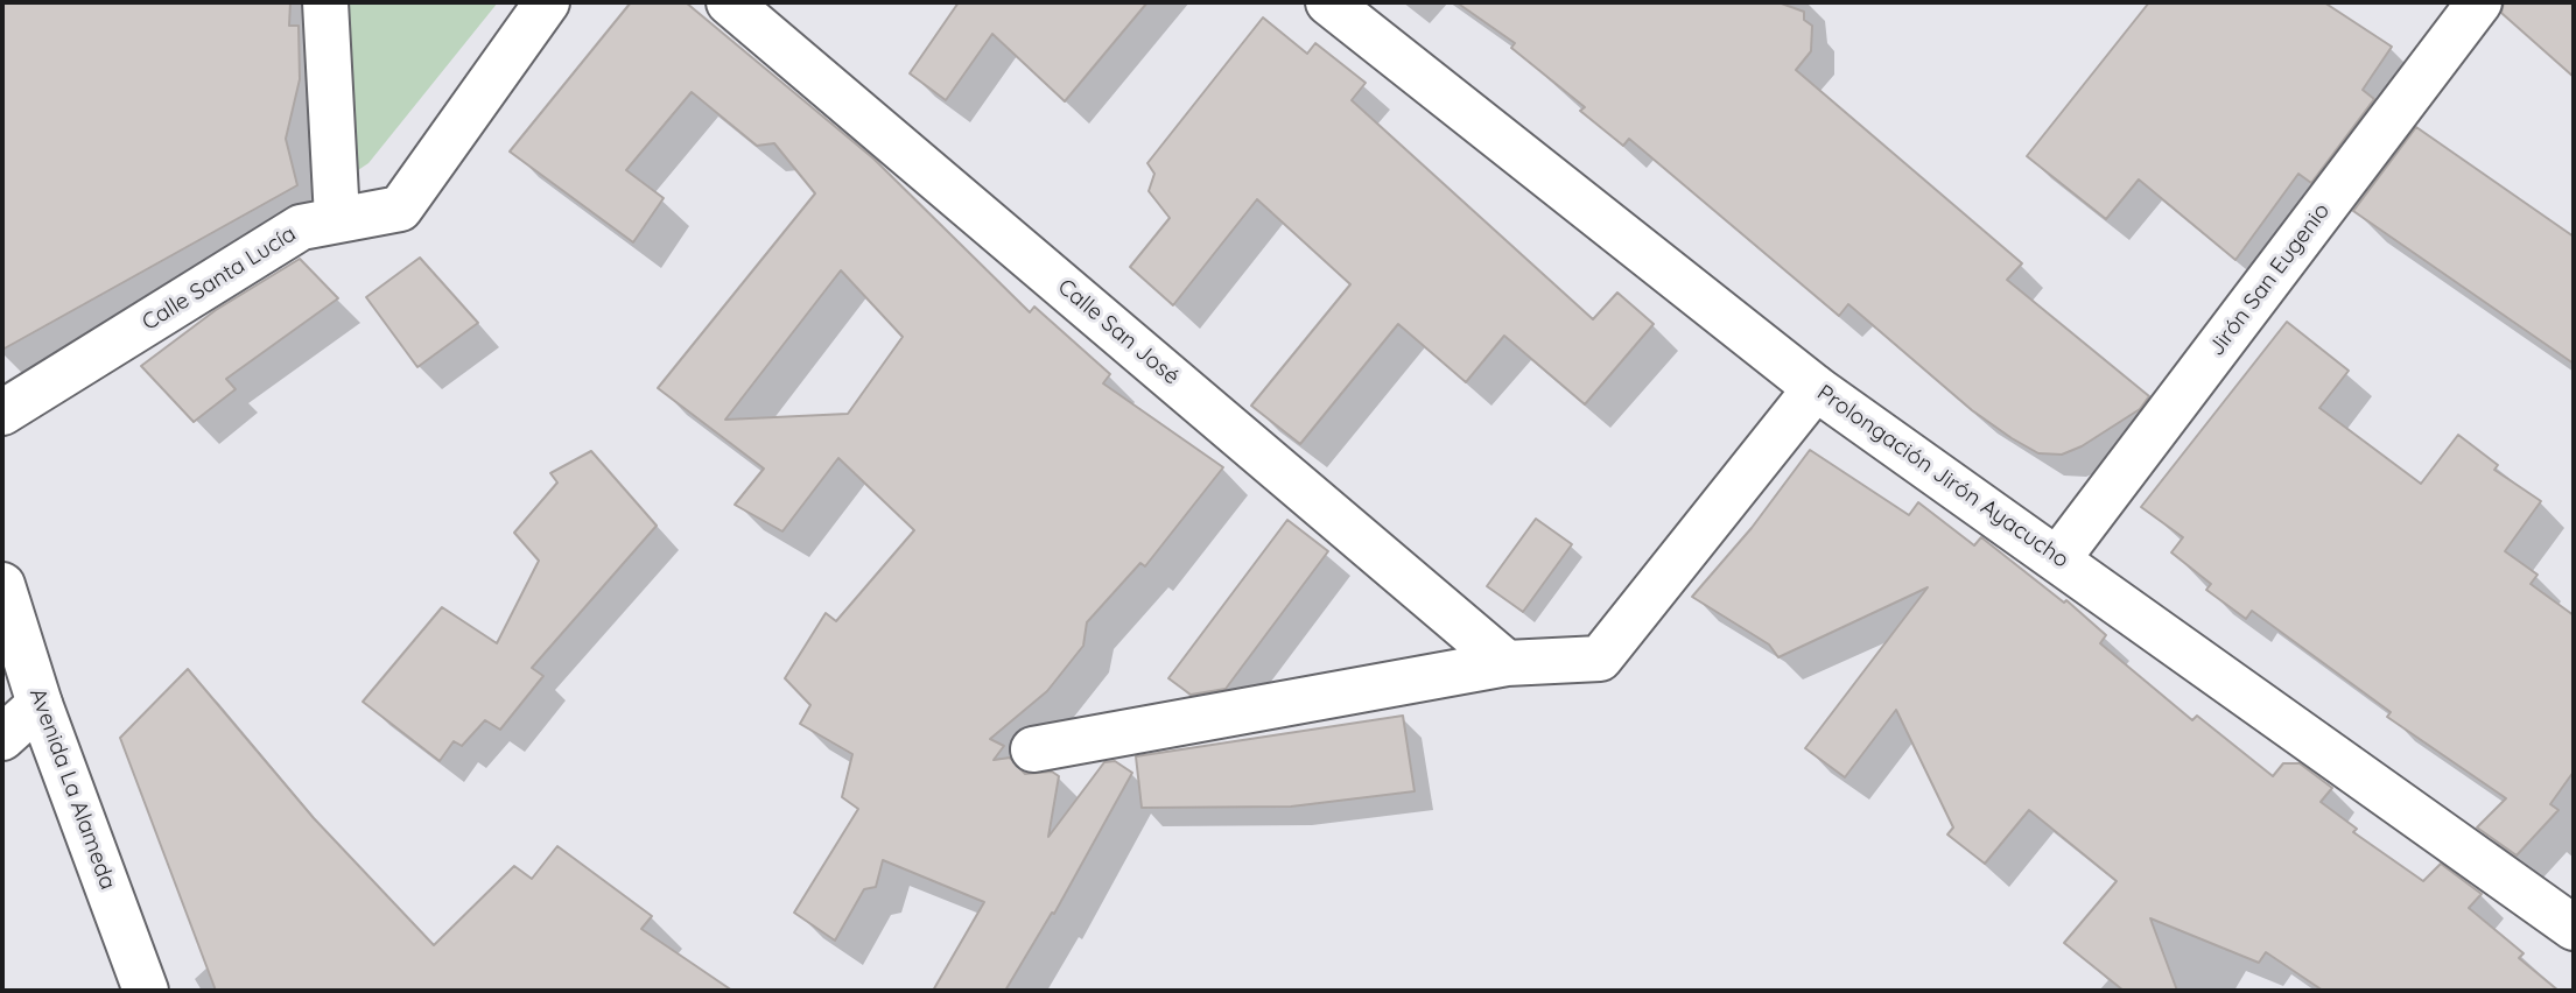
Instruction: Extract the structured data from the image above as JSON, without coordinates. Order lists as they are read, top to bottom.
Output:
{
  "streets": {
    "street": [
      "Calle Santa Lucía",
      "Jirón San Eugenio",
      "Calle San José",
      "Prolongación Jirón Ayacucho",
      "Avenida La Alameda"
    ]
  },
  "crossings": [
    ["Jirón San Eugenio", "Prolongación Jirón Ayacucho"]
  ]
}
